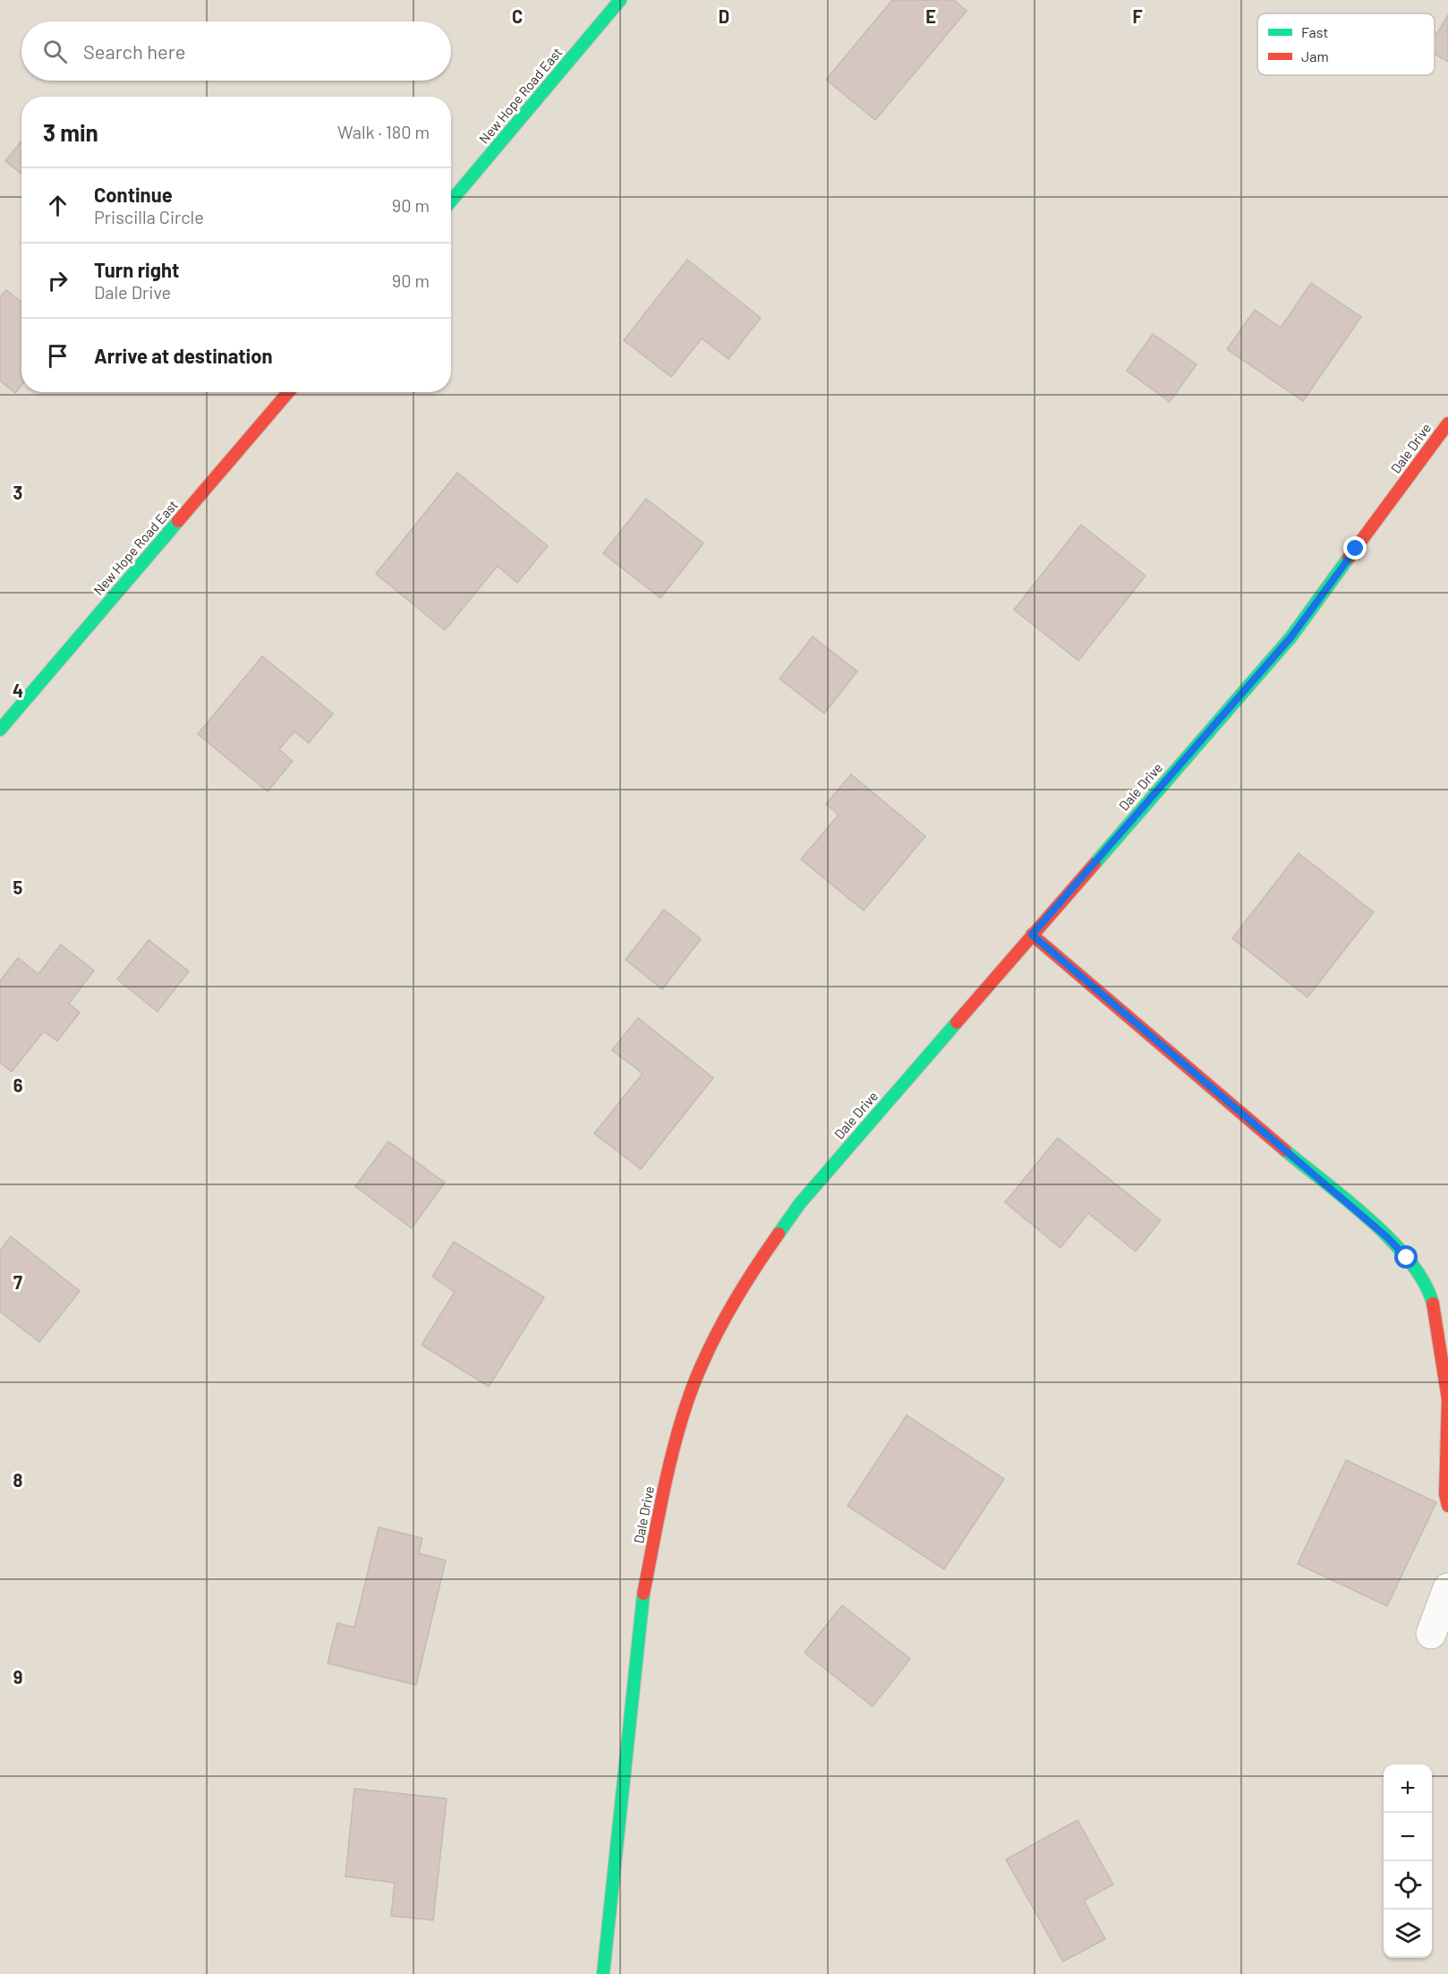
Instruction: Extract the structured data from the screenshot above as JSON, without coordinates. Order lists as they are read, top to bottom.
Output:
{
  "streets": {
    "street": ["New Hope Road East", "Dale Drive"]
  },
  "legend": ["Fast", "Jam"],
  "page": {
    "search": "Search here",
    "heading": ["3 min", "Walk · 180 m"],
    "list": [
      ["Continue", "Priscilla Circle", "90 m"],
      ["Turn right", "Dale Drive", "90 m"],
      "Arrive at destination"
    ],
    "map_buttons": ["+", "−"]
  },
  "grid": {
    "columns": [
      "C",
      "D",
      "E",
      "F"
    ],
    "rows": [
      "3",
      "4",
      "5",
      "6",
      "7",
      "8",
      "9"
    ]
  }
}
